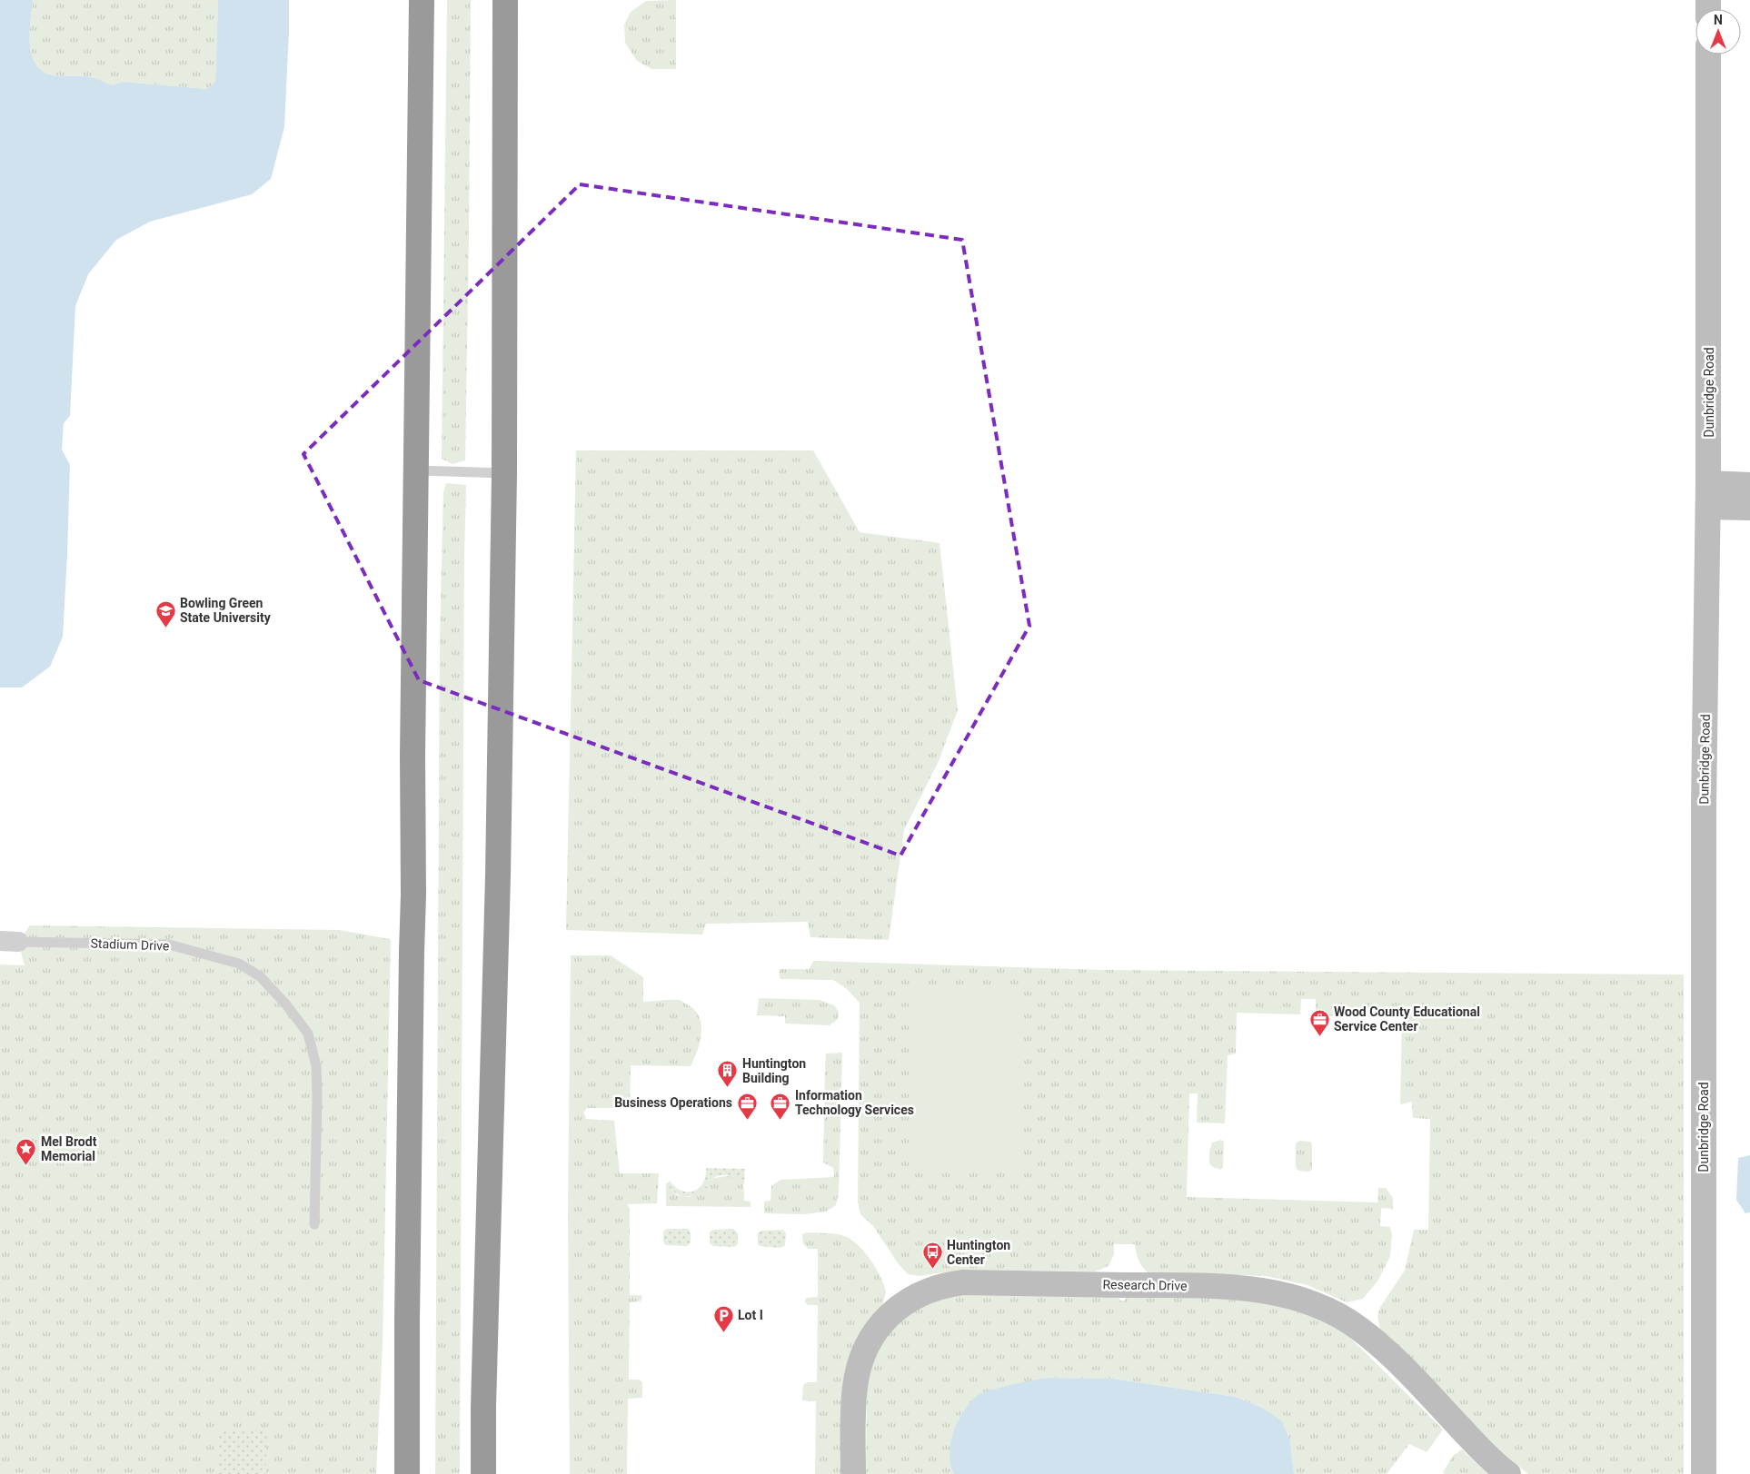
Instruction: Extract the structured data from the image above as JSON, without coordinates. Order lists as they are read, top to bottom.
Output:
{
  "streets": {
    "street": ["Dunbridge Road", "Research Drive"],
    "lane": ["Stadium Drive"]
  },
  "places": {
    "school or university": ["Bowling Green State University"],
    "office": ["Wood County Educational Service Center", "Business Operations", "Information Technology Services"],
    "building": ["Huntington Building"],
    "place": ["Mel Brodt Memorial"],
    "bus stop": ["Huntington Center"],
    "parking": ["Lot I"]
  },
  "north": "top"
}
